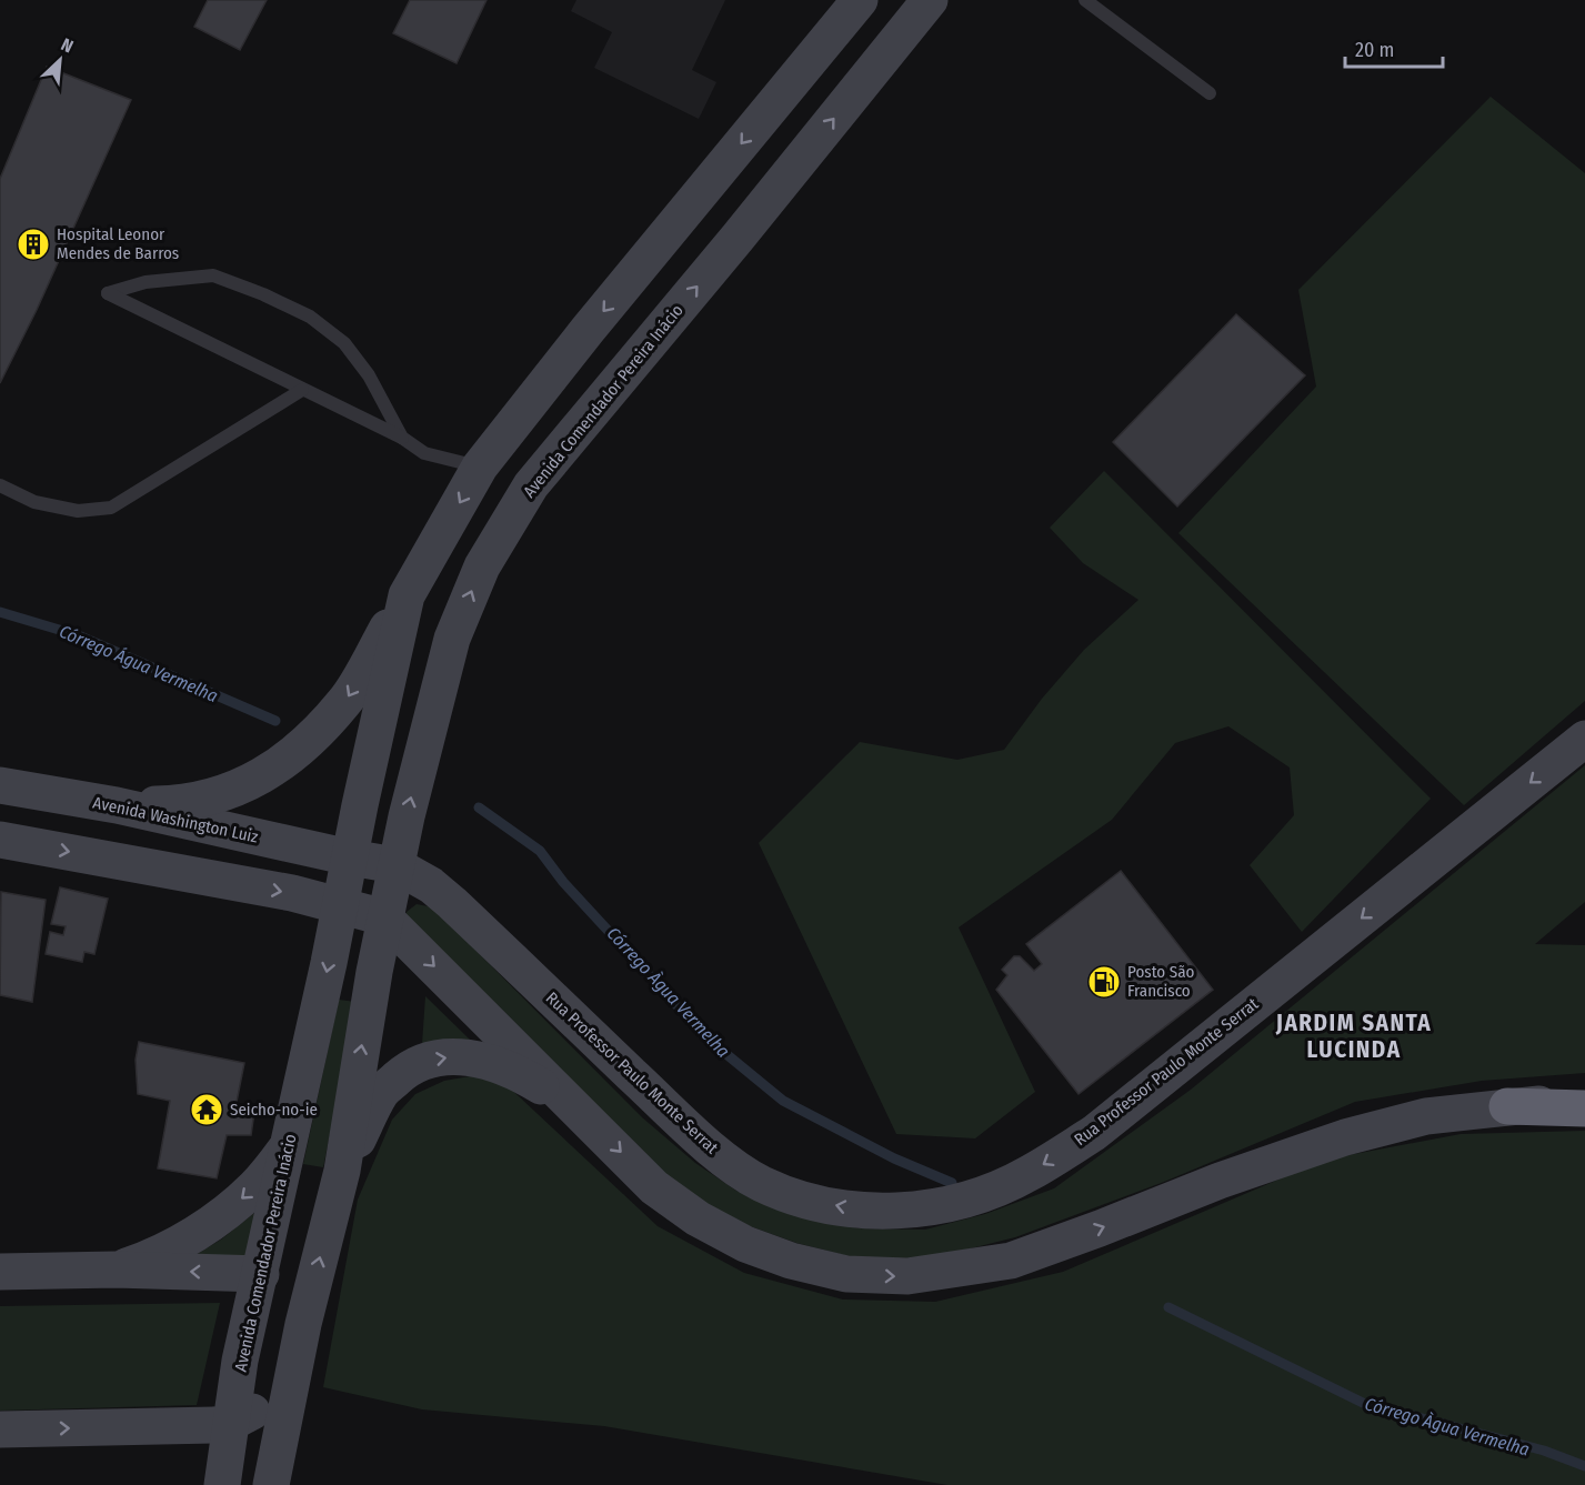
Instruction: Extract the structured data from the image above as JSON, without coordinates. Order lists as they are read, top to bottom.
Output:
{
  "streets": {
    "main road": ["Avenida Comendador Pereira Inácio", "Avenida Washington Luiz", "Rua Professor Paulo Monte Serrat"]
  },
  "crossings": [
    ["Avenida Comendador Pereira Inácio", "Avenida Washington Luiz"],
    ["Avenida Comendador Pereira Inácio", "Rua Professor Paulo Monte Serrat"]
  ],
  "districts": ["JARDIM SANTA LUCINDA"],
  "water": ["Córrego Água Vermelha", "Córrego Àgua Vermelha"],
  "places": {
    "building": ["Hospital Leonor Mendes de Barros"],
    "fuel station": ["Posto São Francisco"],
    "temple": ["Seicho-no-ie"]
  },
  "scale_bar": "20 m",
  "north": "top right"
}
